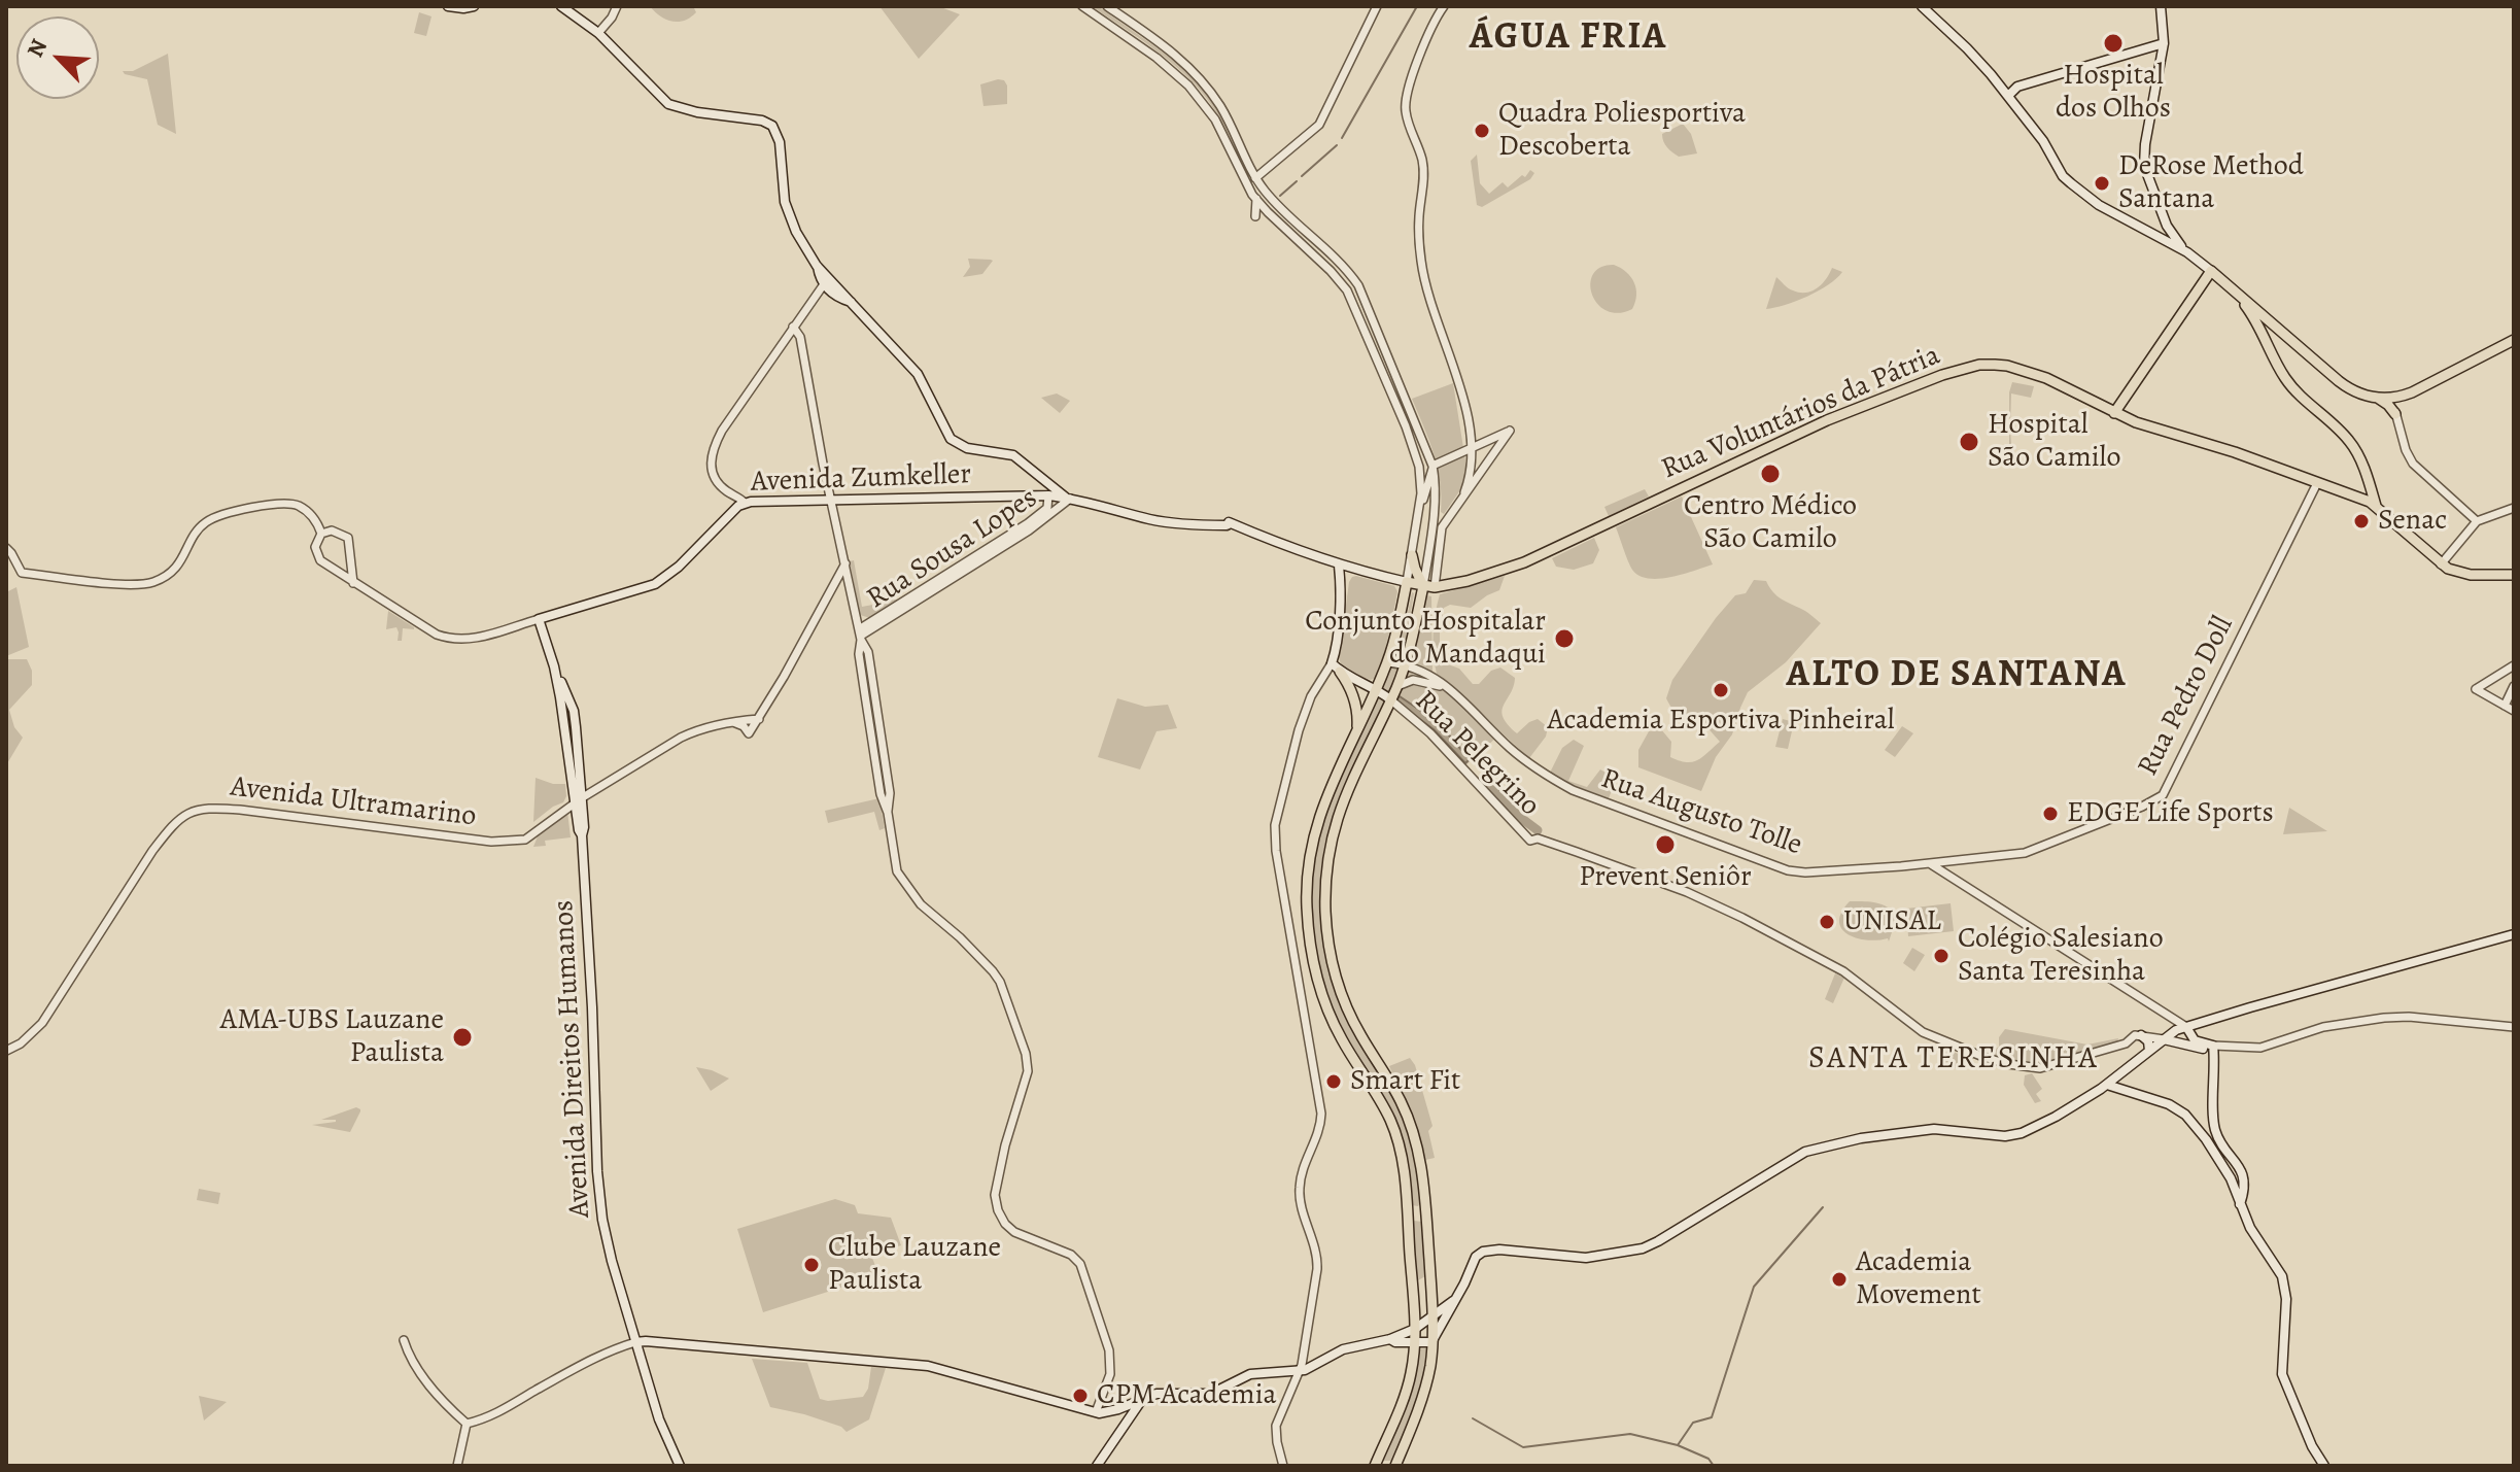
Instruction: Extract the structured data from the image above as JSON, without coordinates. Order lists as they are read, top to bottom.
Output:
{
  "streets": {
    "main road": ["Rua Voluntários da Pátria", "Avenida Zumkeller", "Avenida Direitos Humanos"],
    "street": [
      "Rua Sousa Lopes",
      "Rua Pedro Doll",
      "Rua Pelegrino",
      "Avenida Ultramarino",
      "Rua Augusto Tolle"
    ]
  },
  "crossings": [
    ["Rua Voluntários da Pátria", "Avenida Zumkeller"],
    ["Rua Voluntários da Pátria", "Rua Sousa Lopes"],
    ["Rua Voluntários da Pátria", "Rua Pedro Doll"],
    ["Avenida Zumkeller", "Rua Sousa Lopes"],
    ["Avenida Zumkeller", "Avenida Direitos Humanos"],
    ["Rua Pedro Doll", "Rua Augusto Tolle"],
    ["Avenida Ultramarino", "Avenida Direitos Humanos"]
  ],
  "districts": ["ÁGUA FRIA", "ALTO DE SANTANA", "SANTA TERESINHA"],
  "places": [
    "Hospital dos Olhos",
    "Quadra Poliesportiva Descoberta",
    "DeRose Method Santana",
    "Hospital São Camilo",
    "Centro Médico São Camilo",
    "Senac",
    "Conjunto Hospitalar do Mandaqui",
    "Academia Esportiva Pinheiral",
    "EDGE Life Sports",
    "Prevent Seniôr",
    "UNISAL",
    "Colégio Salesiano Santa Teresinha",
    "AMA-UBS Lauzane Paulista",
    "Smart Fit",
    "Clube Lauzane Paulista",
    "Academia Movement",
    "CPM Academia"
  ],
  "north": "top left"
}
